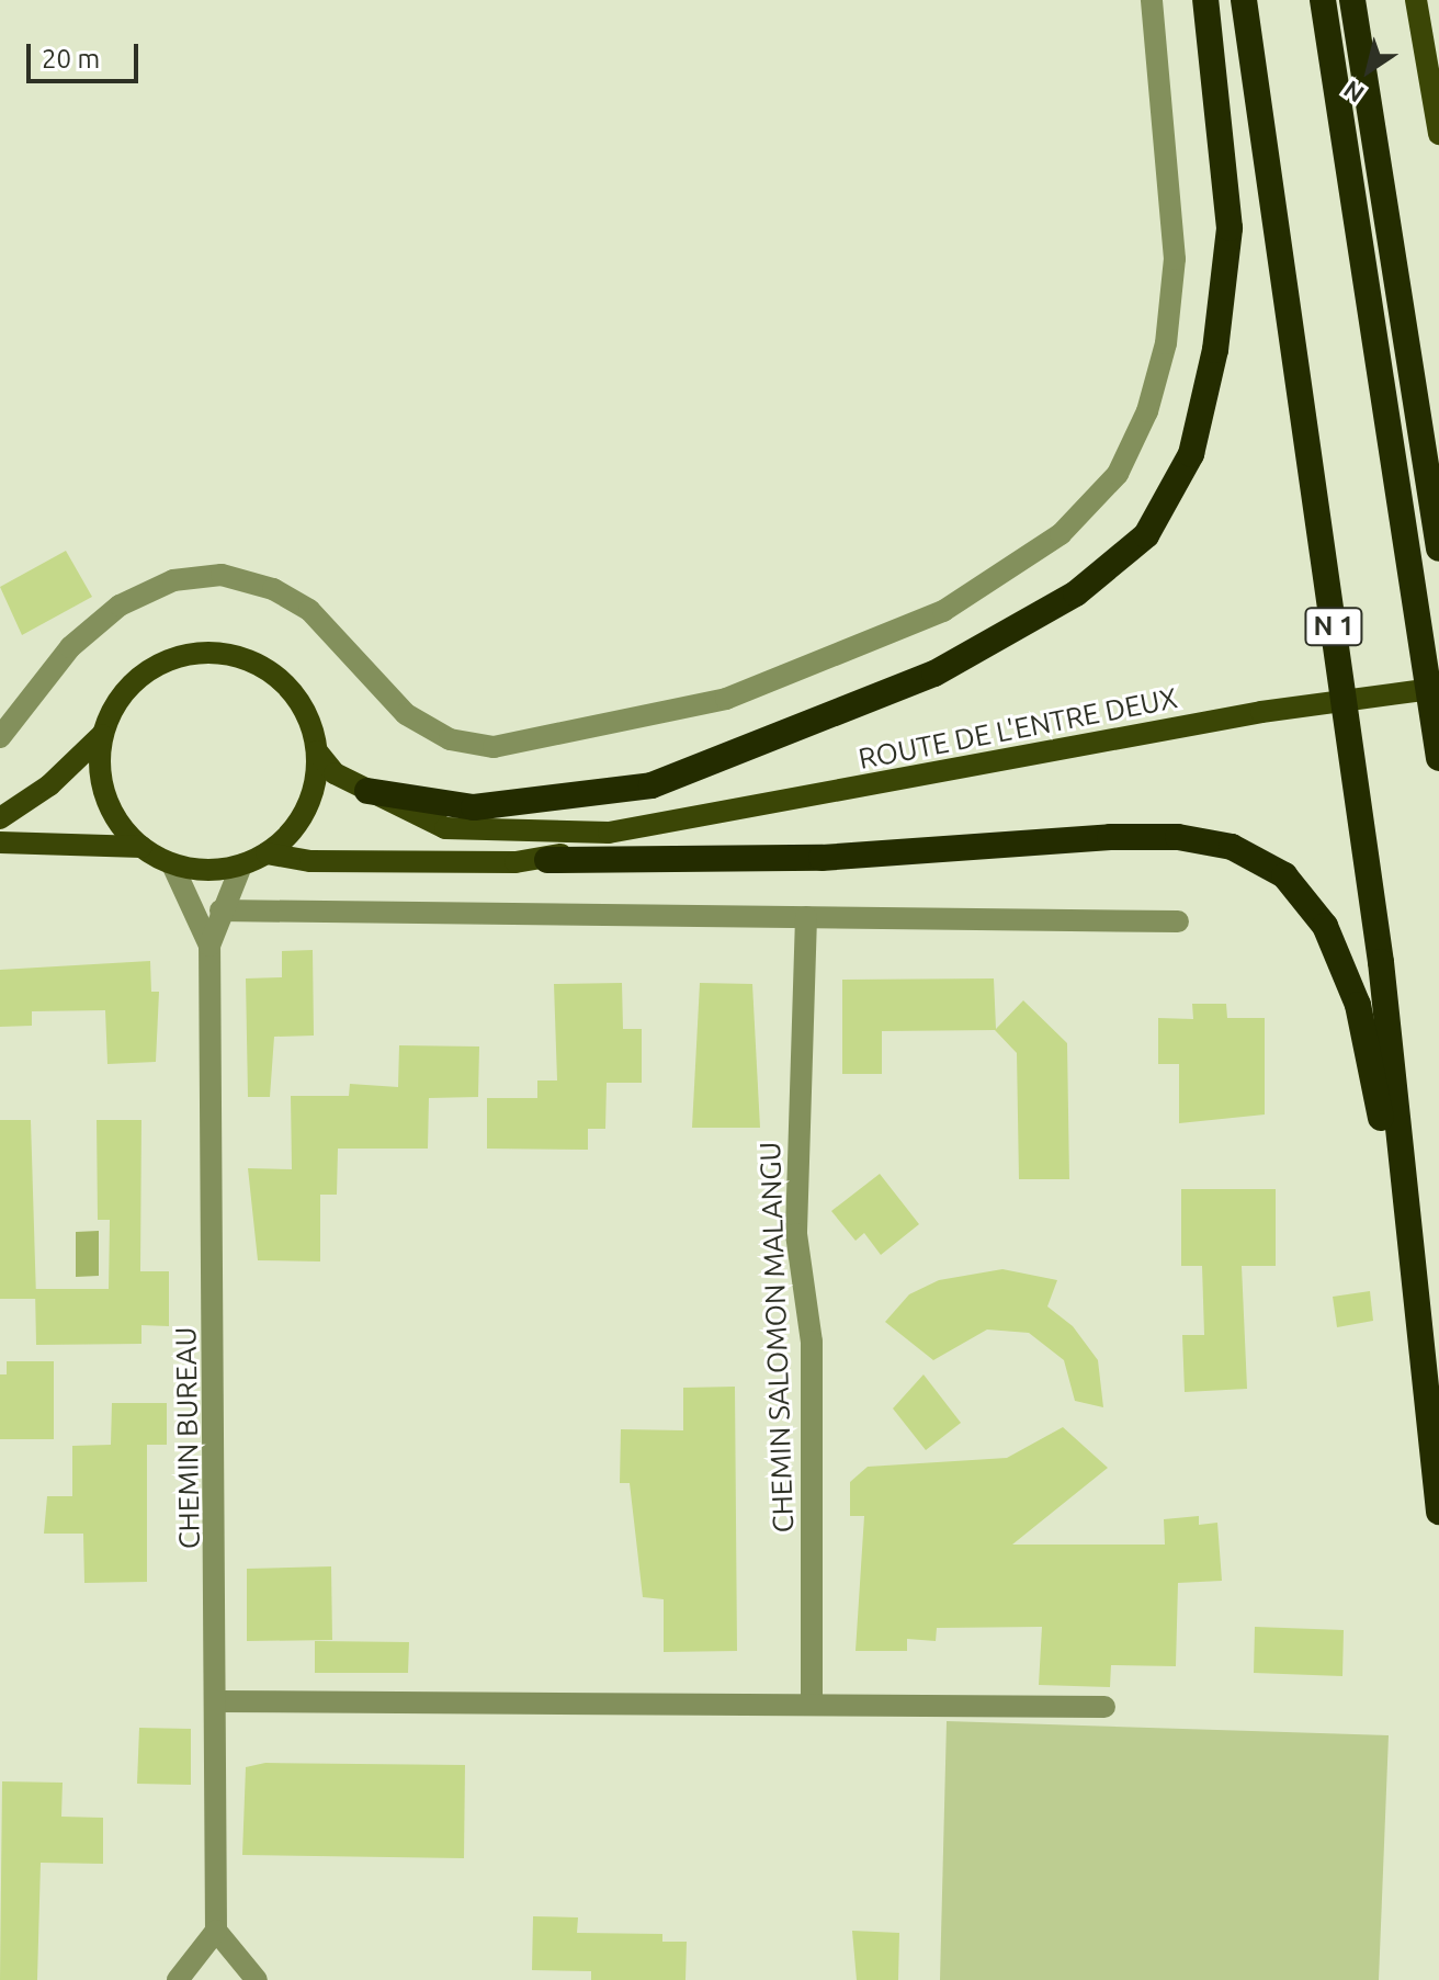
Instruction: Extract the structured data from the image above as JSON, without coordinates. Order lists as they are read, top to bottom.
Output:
{
  "streets": {
    "highway": ["N 1"],
    "main road": ["ROUTE DE L'ENTRE DEUX"],
    "street": ["CHEMIN SALOMON MALANGU", "CHEMIN BUREAU"]
  },
  "crossings": [
    ["ROUTE DE L'ENTRE DEUX", "CHEMIN BUREAU"]
  ],
  "scale_bar": "20 m",
  "north": "bottom left"
}
